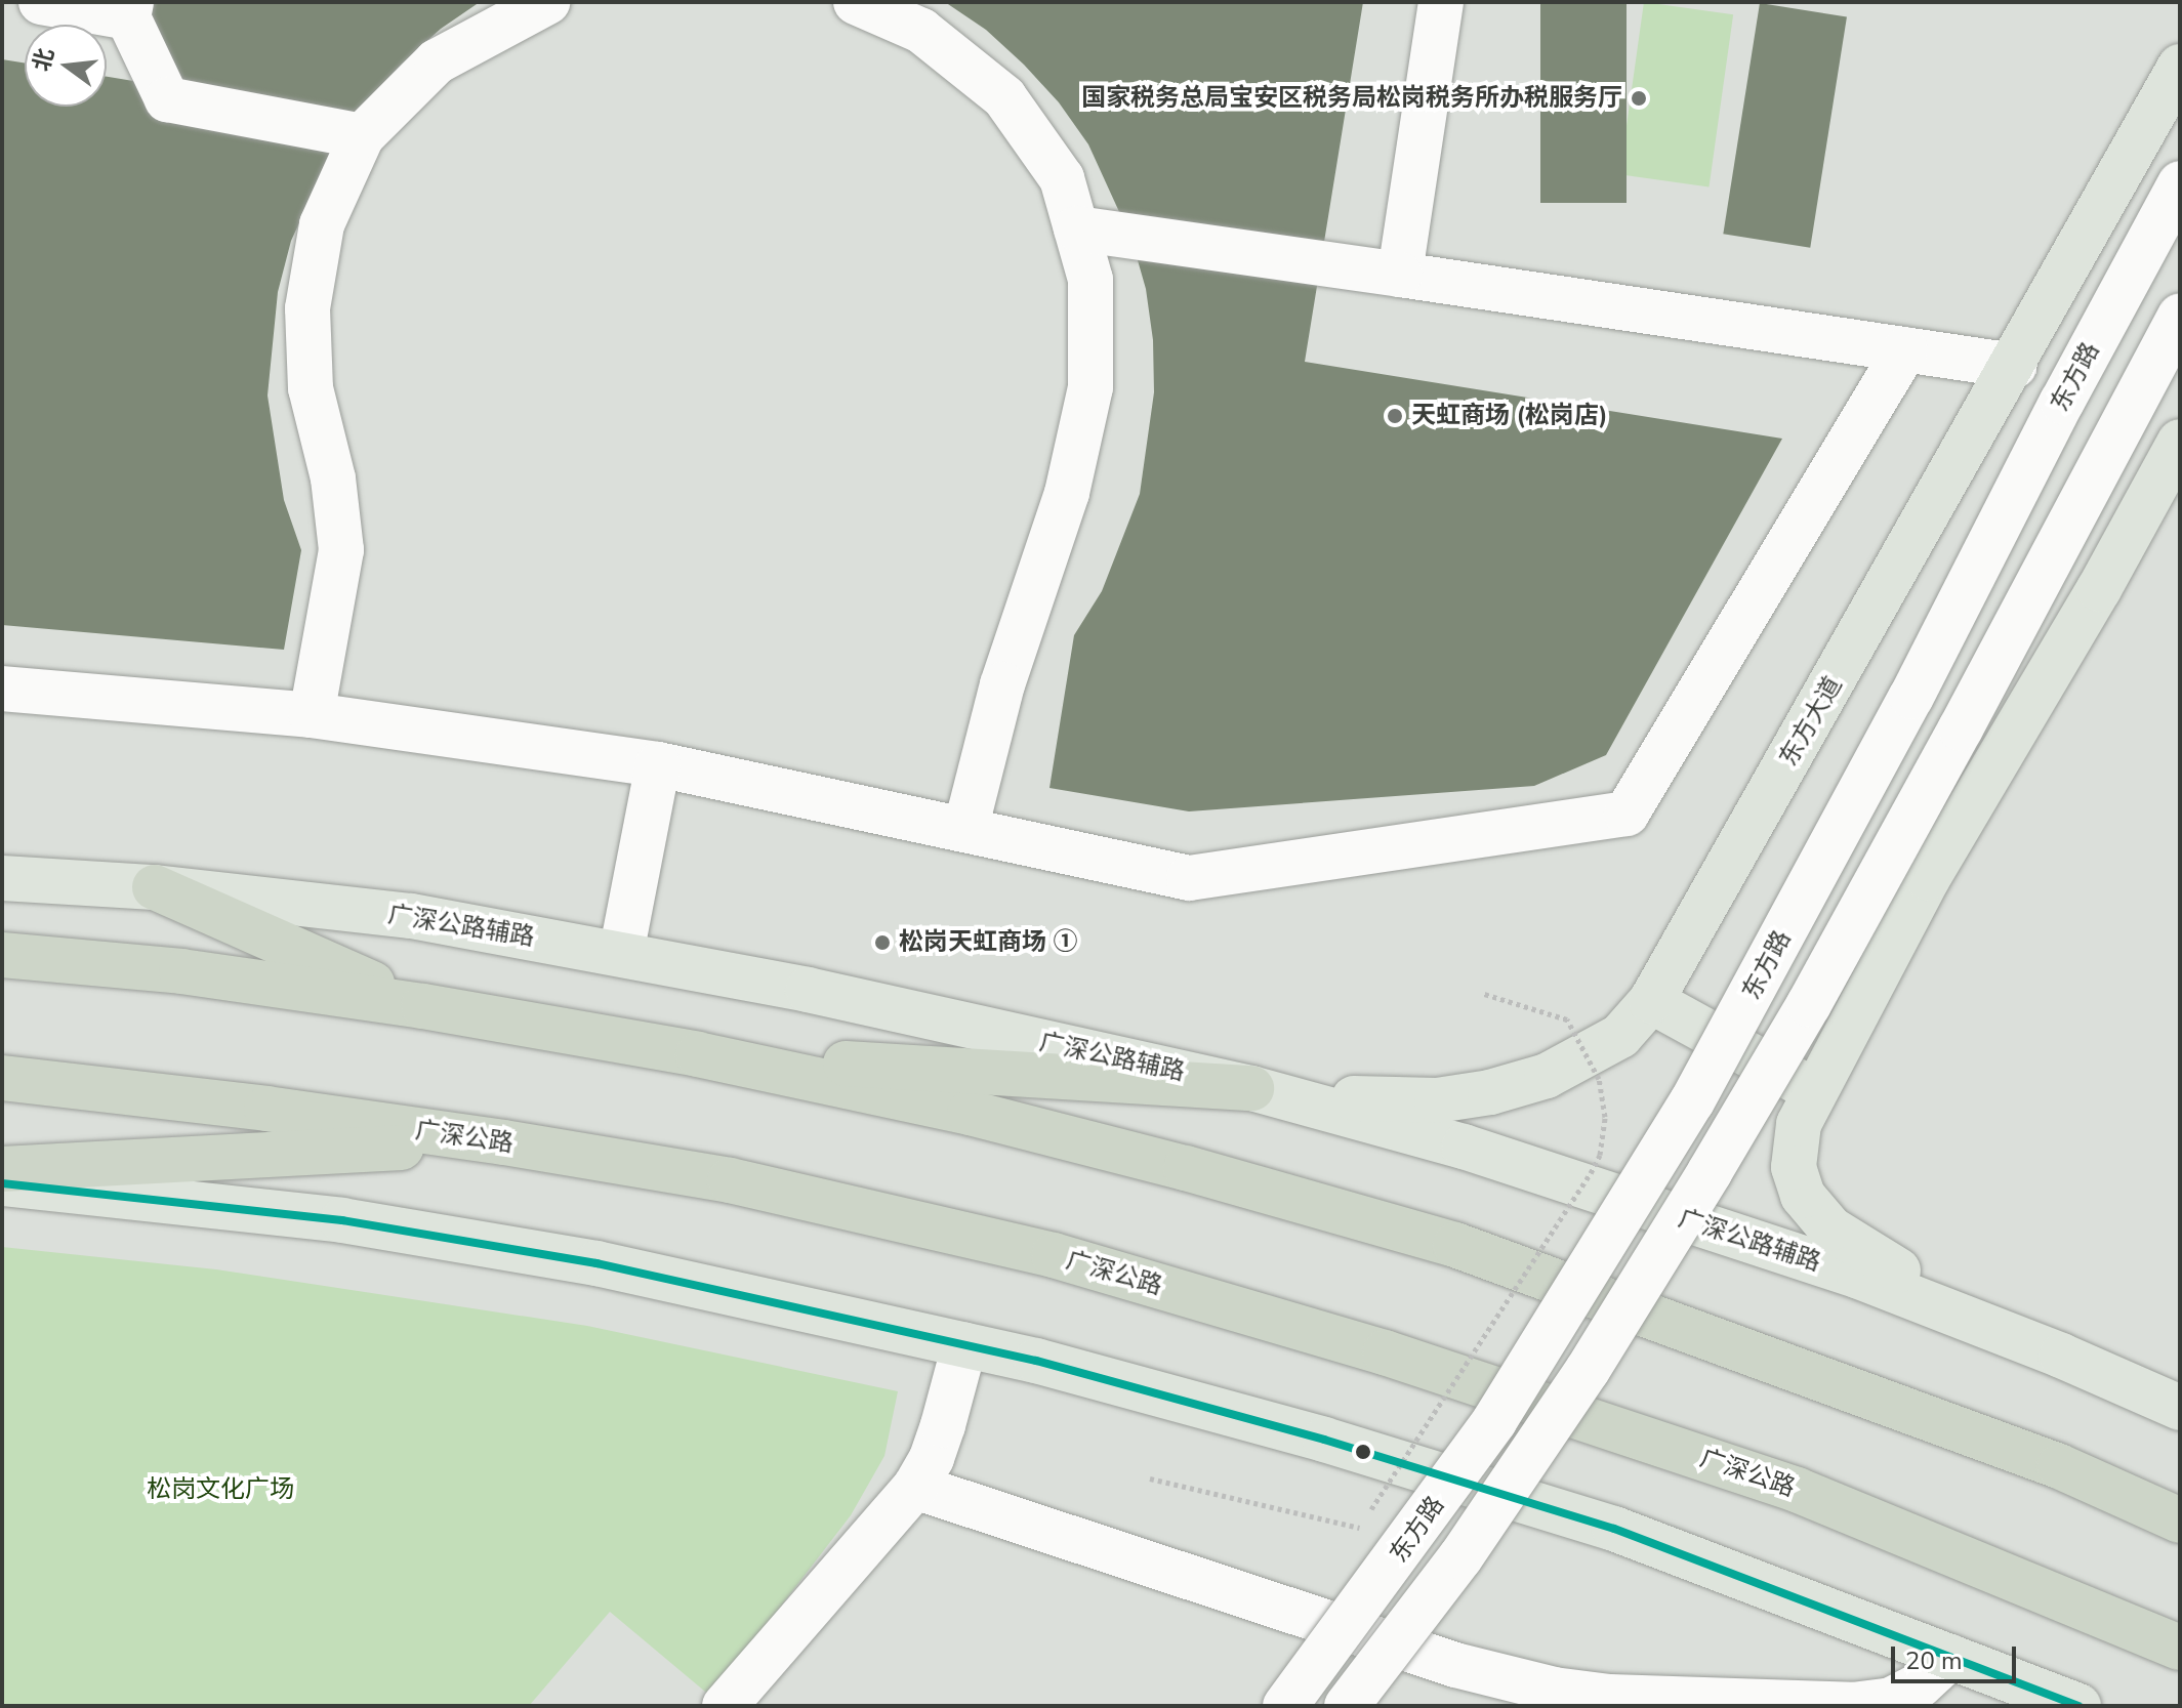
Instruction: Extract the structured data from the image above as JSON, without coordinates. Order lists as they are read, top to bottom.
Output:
{
  "streets": {
    "highway": ["广深公路"],
    "main road": ["东方大道", "广深公路辅路"],
    "street": ["东方路"]
  },
  "crossings": [
    ["东方大道", "广深公路辅路"]
  ],
  "parks": ["松岗文化广场"],
  "places": ["国家税务总局宝安区税务局松岗税务所办税服务厅", "天虹商场 (松岗店)", "松岗天虹商场 ①"],
  "scale_bar": "20 m",
  "north": "left"
}
